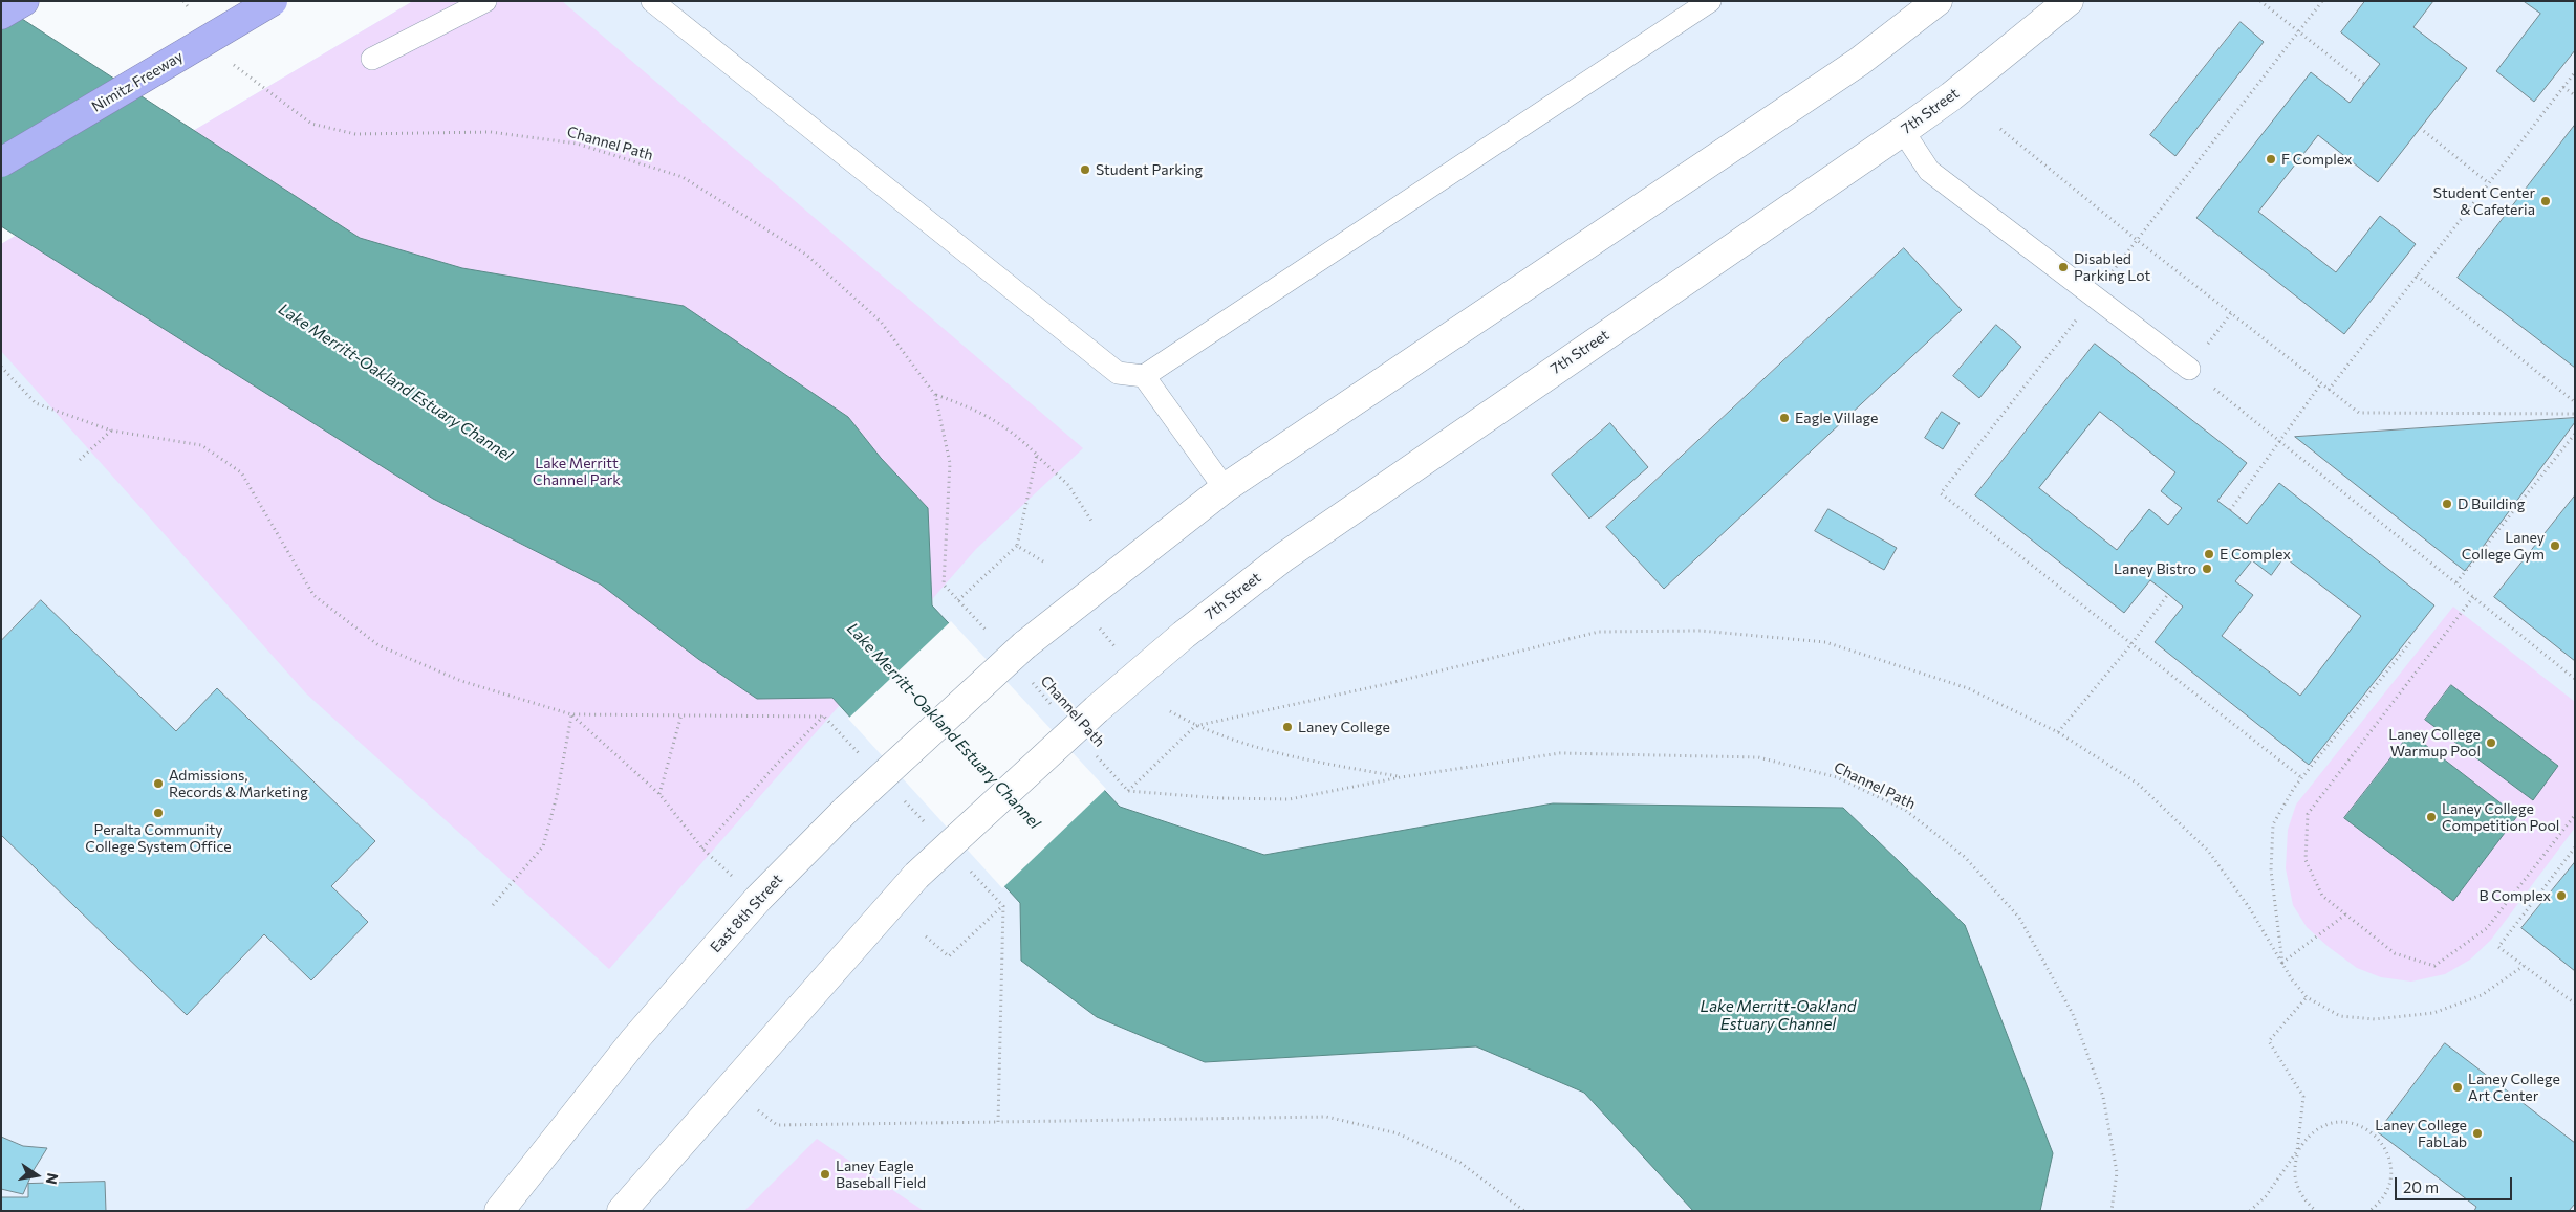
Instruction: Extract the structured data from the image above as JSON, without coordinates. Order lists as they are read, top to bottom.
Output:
{
  "streets": {
    "highway": ["Nimitz Freeway"],
    "main road": ["7th Street", "East 8th Street"],
    "path": ["Channel Path"]
  },
  "water": ["Lake Merritt-Oakland Estuary Channel"],
  "parks": ["Lake Merritt Channel Park"],
  "places": [
    "F Complex",
    "Student Parking",
    "Student Center & Cafeteria",
    "Disabled Parking Lot",
    "Eagle Village",
    "D Building",
    "Laney College Gym",
    "E Complex",
    "Laney Bistro",
    "Laney College",
    "Laney College Warmup Pool",
    "Admissions, Records & Marketing",
    "Peralta Community College System Office",
    "Laney College Competition Pool",
    "B Complex",
    "Laney College Art Center",
    "Laney College FabLab",
    "Laney Eagle Baseball Field"
  ],
  "scale_bar": "20 m",
  "north": "right"
}
